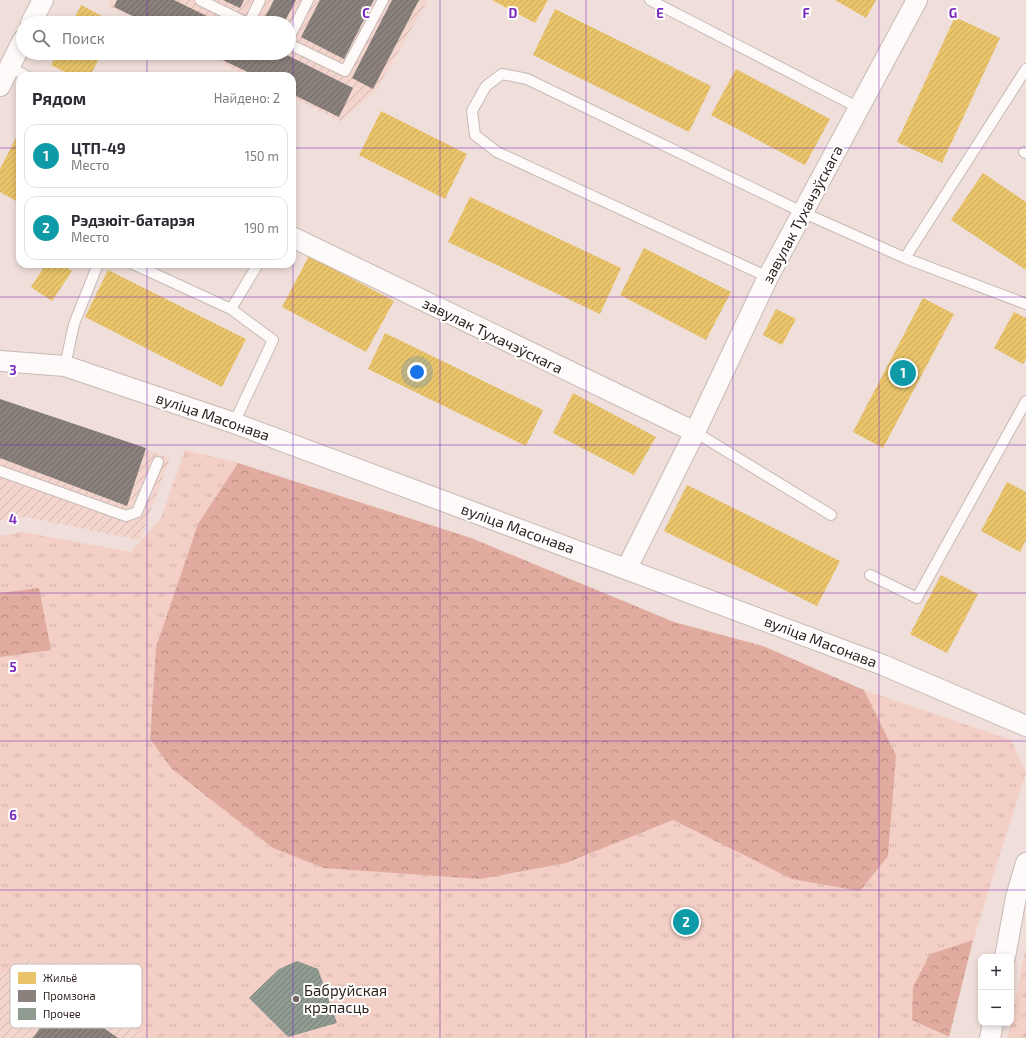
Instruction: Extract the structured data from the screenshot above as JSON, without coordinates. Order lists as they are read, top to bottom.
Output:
{
  "streets": {
    "street": ["завулак Тухачэўскага", "вуліца Масонава"]
  },
  "crossings": [
    ["завулак Тухачэўскага", "вуліца Масонава"]
  ],
  "places": ["Бабруйская крэпасць"],
  "legend": ["Жильё", "Промзона", "Прочее"],
  "page": {
    "search": "Поиск",
    "heading": ["Рядом", "Найдено: 2"],
    "list": [
      {
        "mark": "1",
        "name": "ЦТП-49",
        "note": "Место",
        "value": "150 m"
      },
      {
        "mark": "2",
        "name": "Рэдзюіт-батарэя",
        "note": "Место",
        "value": "190 m"
      }
    ],
    "pins": ["1", "2"],
    "map_buttons": ["+", "−"]
  },
  "grid": {
    "columns": [
      "C",
      "D",
      "E",
      "F",
      "G"
    ],
    "rows": [
      "3",
      "4",
      "5",
      "6"
    ]
  }
}
